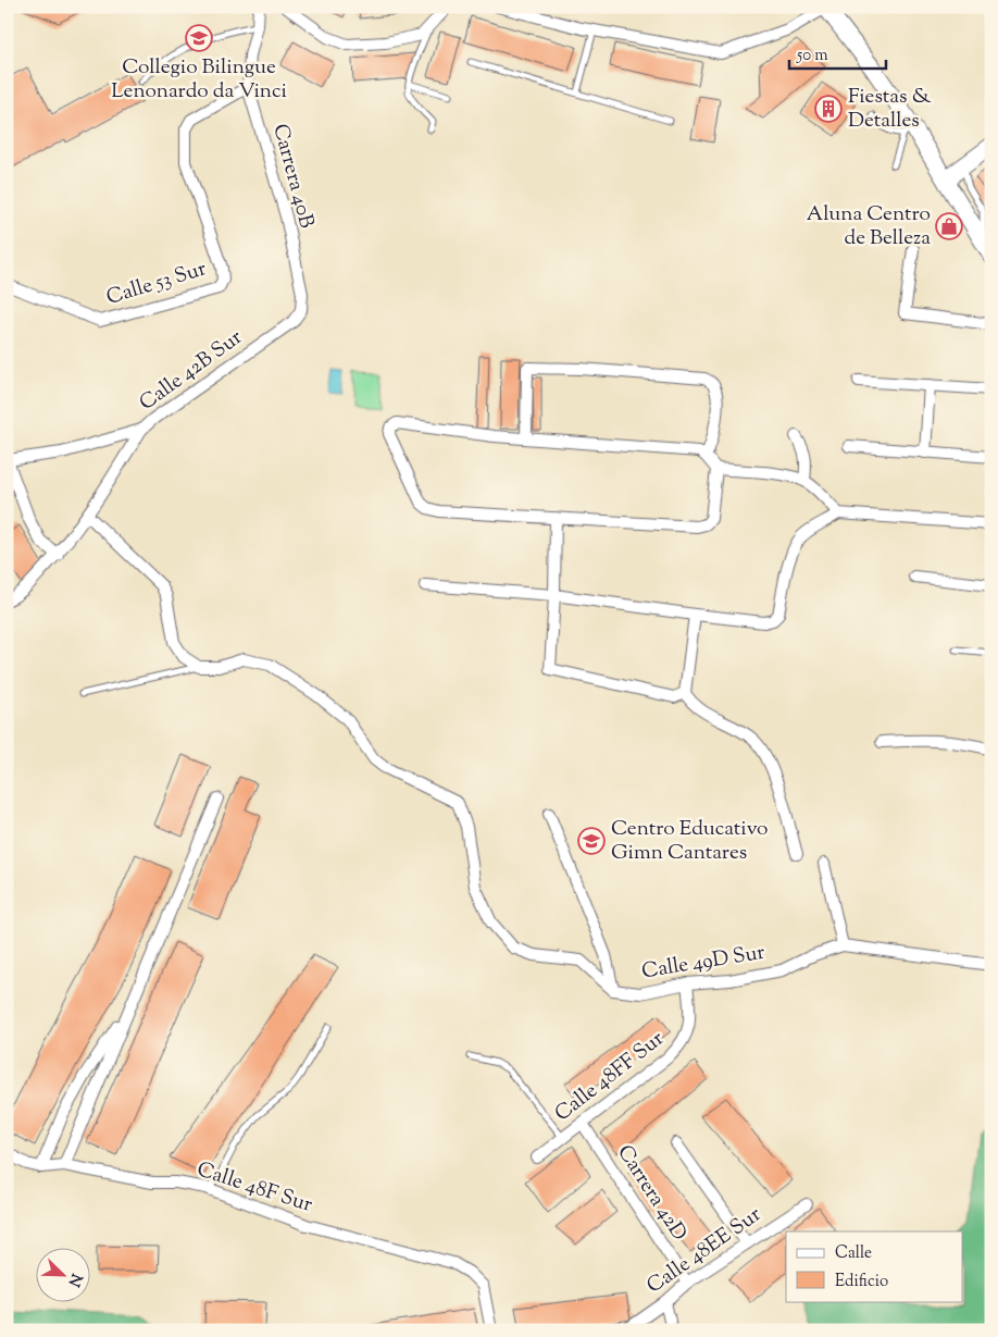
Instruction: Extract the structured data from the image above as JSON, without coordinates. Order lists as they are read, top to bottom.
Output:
{
  "streets": {
    "street": [
      "Carrera 40B",
      "Calle 53 Sur",
      "Calle 42B Sur",
      "Calle 49D Sur",
      "Calle 48FF Sur",
      "Calle 48F Sur",
      "Carrera 42D",
      "Calle 48EE Sur"
    ]
  },
  "crossings": [
    ["Carrera 40B", "Calle 53 Sur"],
    ["Carrera 40B", "Calle 42B Sur"],
    ["Calle 49D Sur", "Calle 48FF Sur"],
    ["Calle 48FF Sur", "Carrera 42D"],
    ["Carrera 42D", "Calle 48EE Sur"]
  ],
  "places": {
    "school or university": ["Collegio Bilingue Lenonardo da Vinci", "Centro Educativo Gimn Cantares"],
    "building": ["Fiestas & Detalles"],
    "shop": ["Aluna Centro de Belleza"]
  },
  "legend": ["Calle", "Edificio"],
  "scale_bar": "50 m",
  "north": "bottom right"
}
